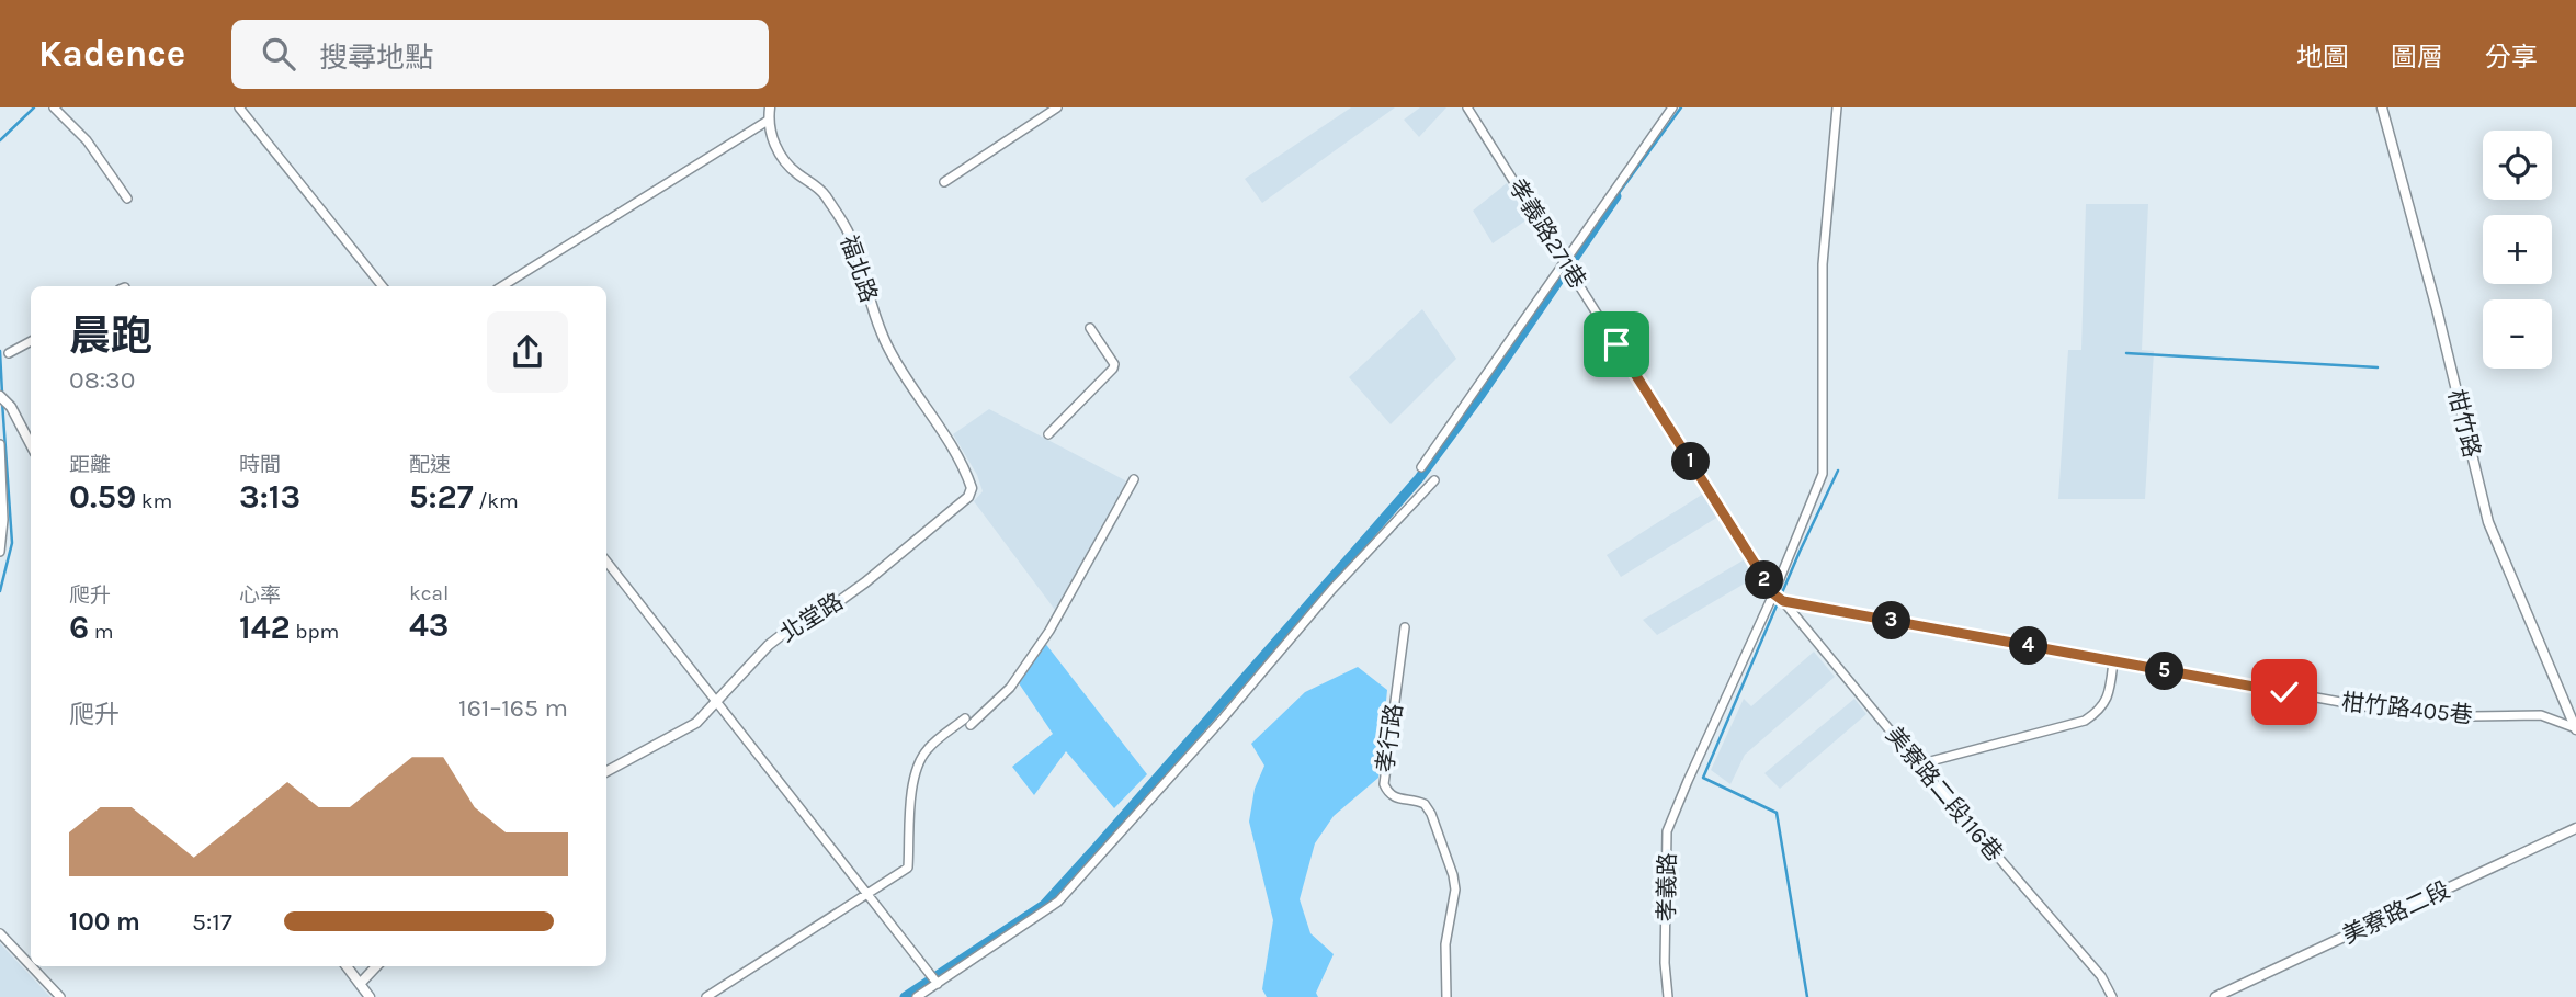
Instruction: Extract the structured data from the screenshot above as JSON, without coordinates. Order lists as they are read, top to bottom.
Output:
{
  "streets": {
    "street": [
      "孝義路271巷",
      "福北路",
      "柑竹路",
      "北堂路",
      "柑竹路405巷",
      "孝行路",
      "美寮路二段116巷",
      "孝義路",
      "美寮路二段"
    ]
  },
  "crossings": [
    ["孝義路271巷", "美寮路二段116巷"],
    ["孝義路271巷", "孝義路"],
    ["福北路", "北堂路"],
    ["柑竹路", "柑竹路405巷"],
    ["柑竹路405巷", "美寮路二段116巷"],
    ["美寮路二段116巷", "孝義路"]
  ],
  "page": {
    "header": "Kadence",
    "search": "搜尋地點",
    "nav": ["地圖", "圖層", "分享"],
    "map_buttons": ["+", "−"],
    "heading": ["晨跑", "08:30"],
    "stats": [
      ["距離", "0.59 km"],
      ["時間", "3:13"],
      ["配速", "5:27 /km"],
      ["爬升", "6 m"],
      ["心率", "142 bpm"],
      ["kcal", "43"]
    ],
    "pins": [
      "1",
      "2",
      "3",
      "4",
      "5"
    ],
    "chart": ["爬升", "161–165 m"],
    "list": [
      {
        "name": "100 m",
        "note": "5:17"
      }
    ]
  }
}
